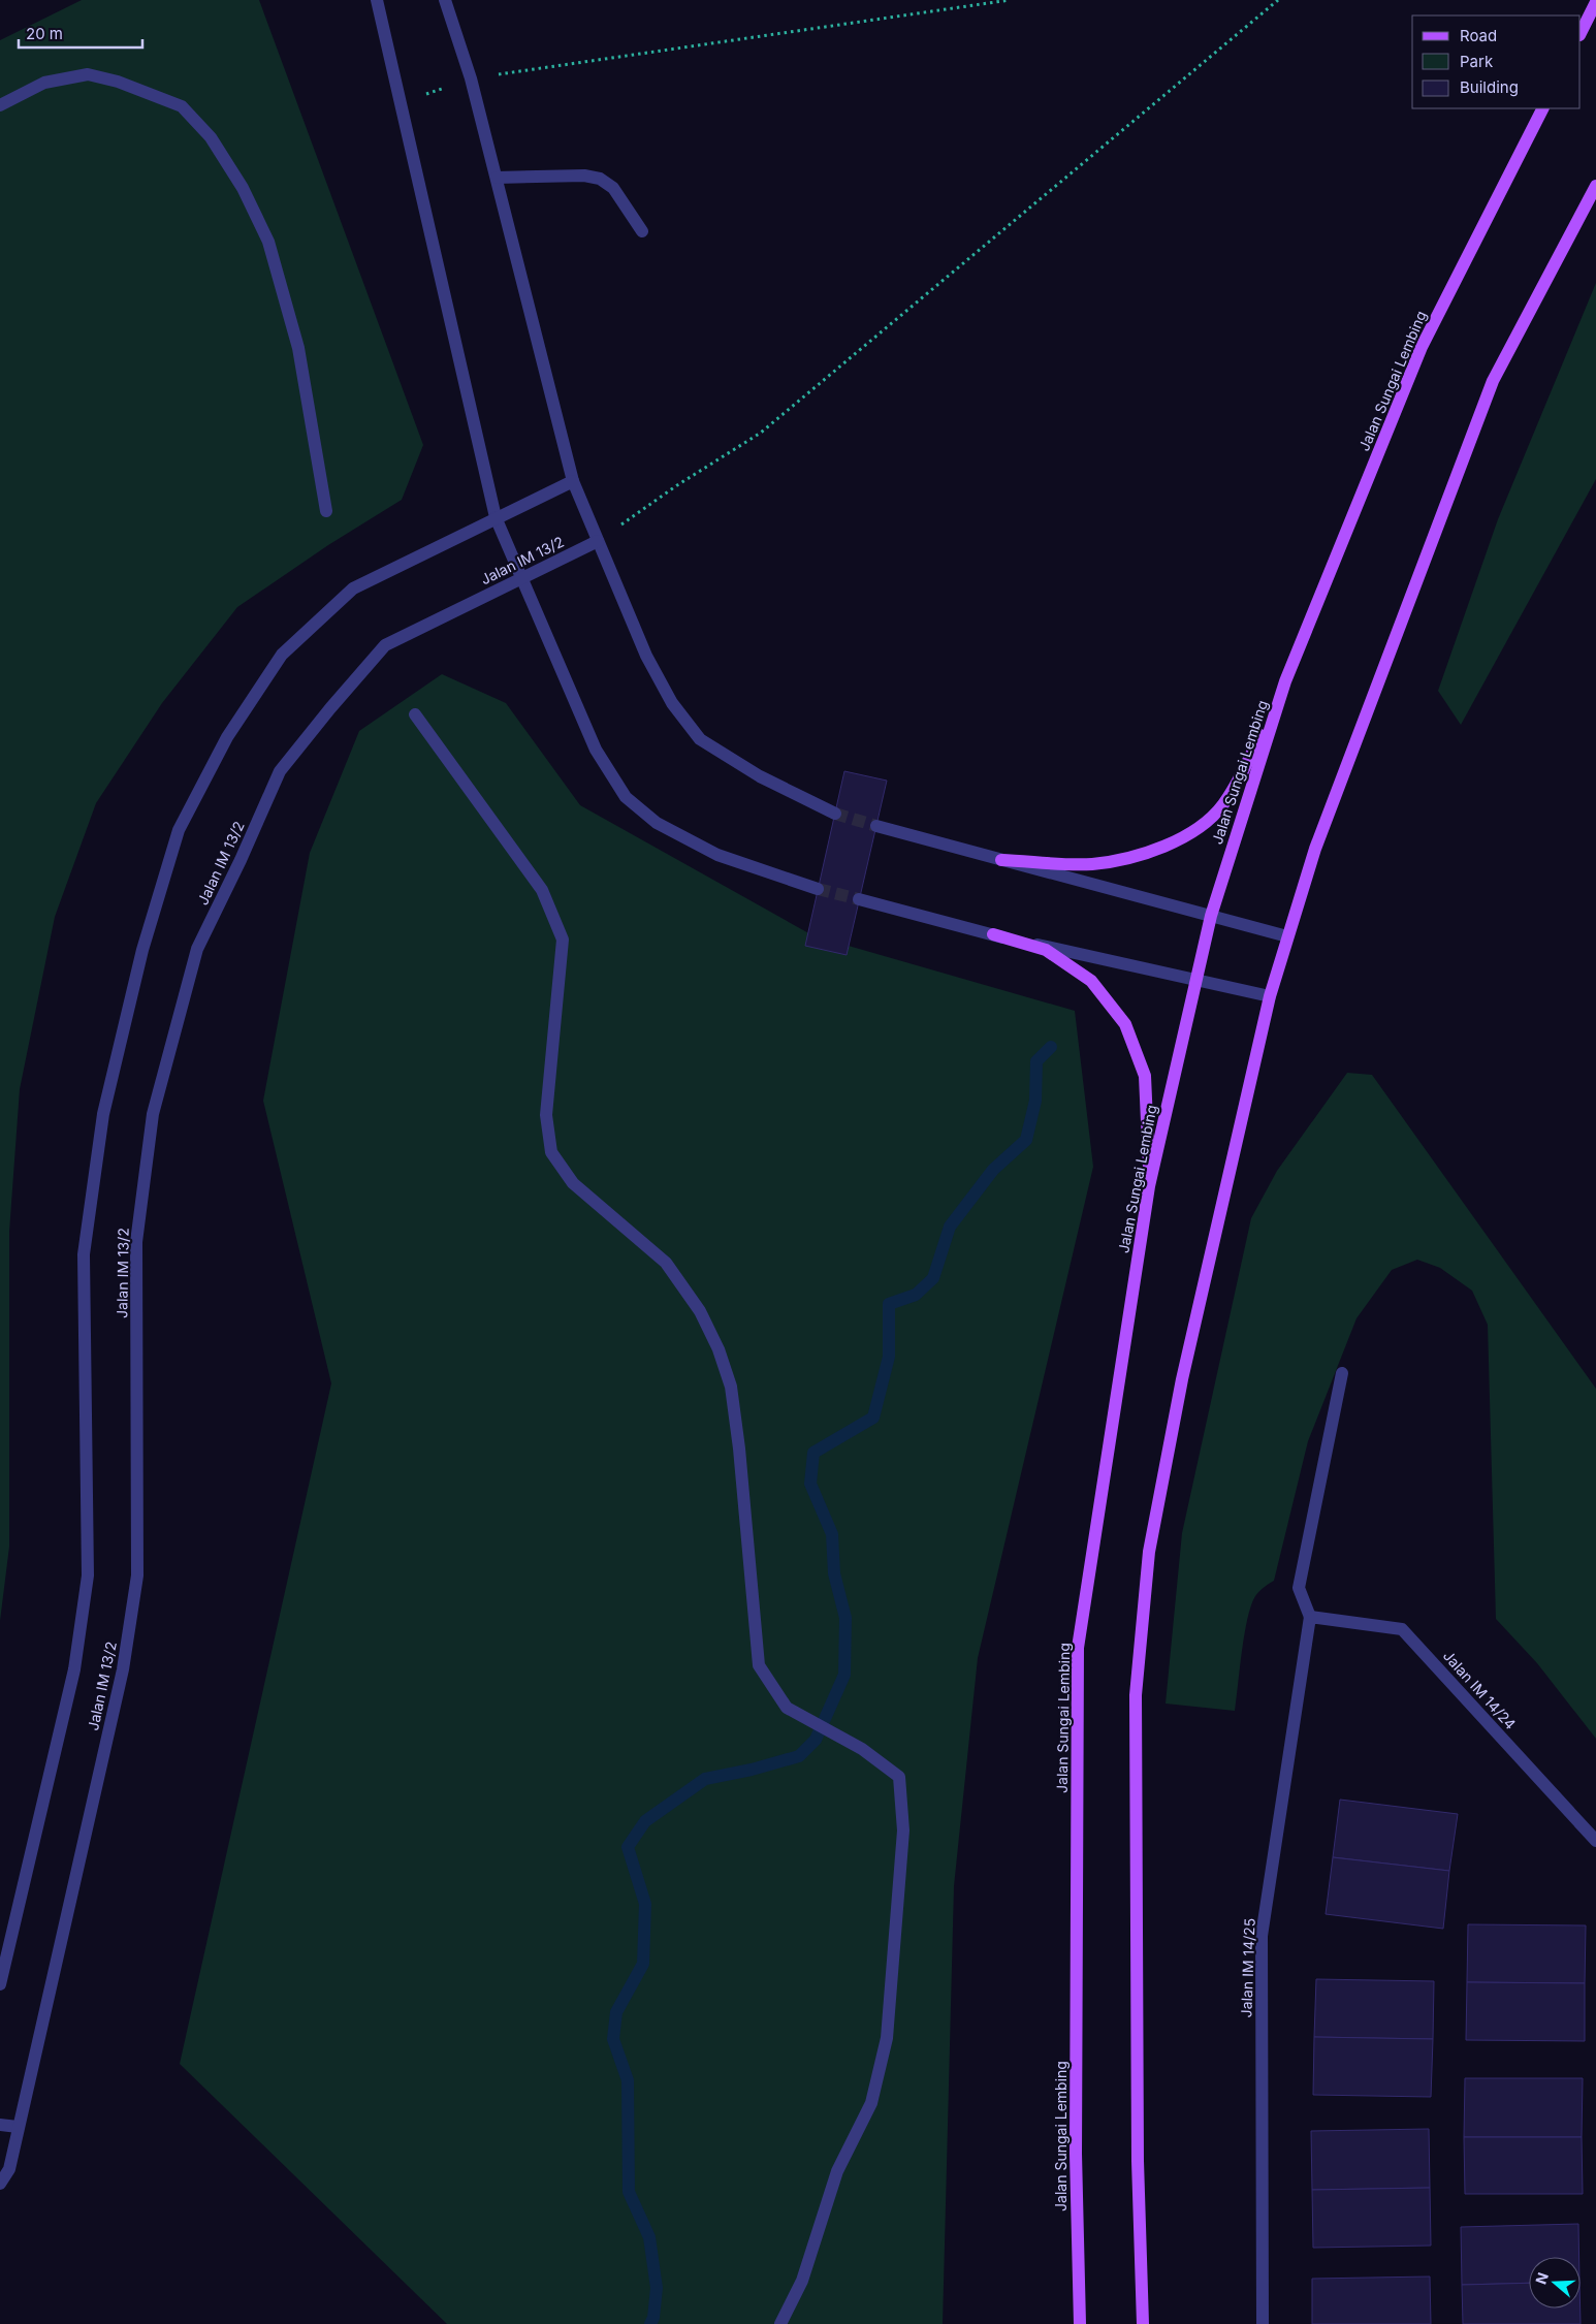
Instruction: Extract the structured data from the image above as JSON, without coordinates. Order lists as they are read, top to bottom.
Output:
{
  "streets": {
    "main road": ["Jalan Sungai Lembing"],
    "street": ["Jalan IM 13/2", "Jalan IM 14/24", "Jalan IM 14/25"]
  },
  "crossings": [
    ["Jalan IM 14/24", "Jalan IM 14/25"]
  ],
  "legend": ["Road", "Park", "Building"],
  "scale_bar": "20 m",
  "north": "left"
}
